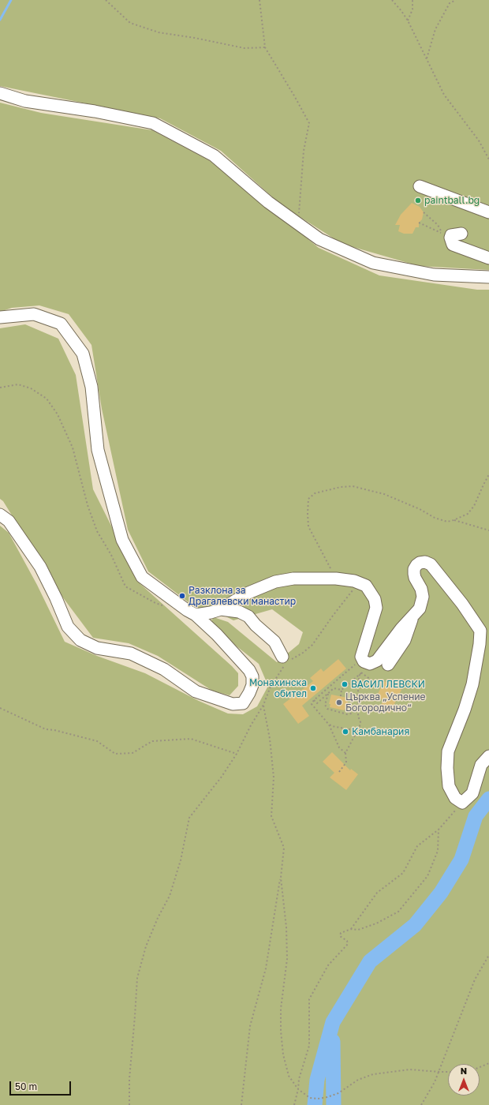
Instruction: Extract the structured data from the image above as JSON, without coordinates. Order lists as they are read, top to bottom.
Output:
{
  "places": [
    "paintball.bg",
    "Разклона за Драгалевски манастир",
    "ВАСИЛ ЛЕВСКИ",
    "Монахинска обител",
    "Църква „Успение Богородично“",
    "Камбанария"
  ],
  "scale_bar": "50 m",
  "north": "top"
}
